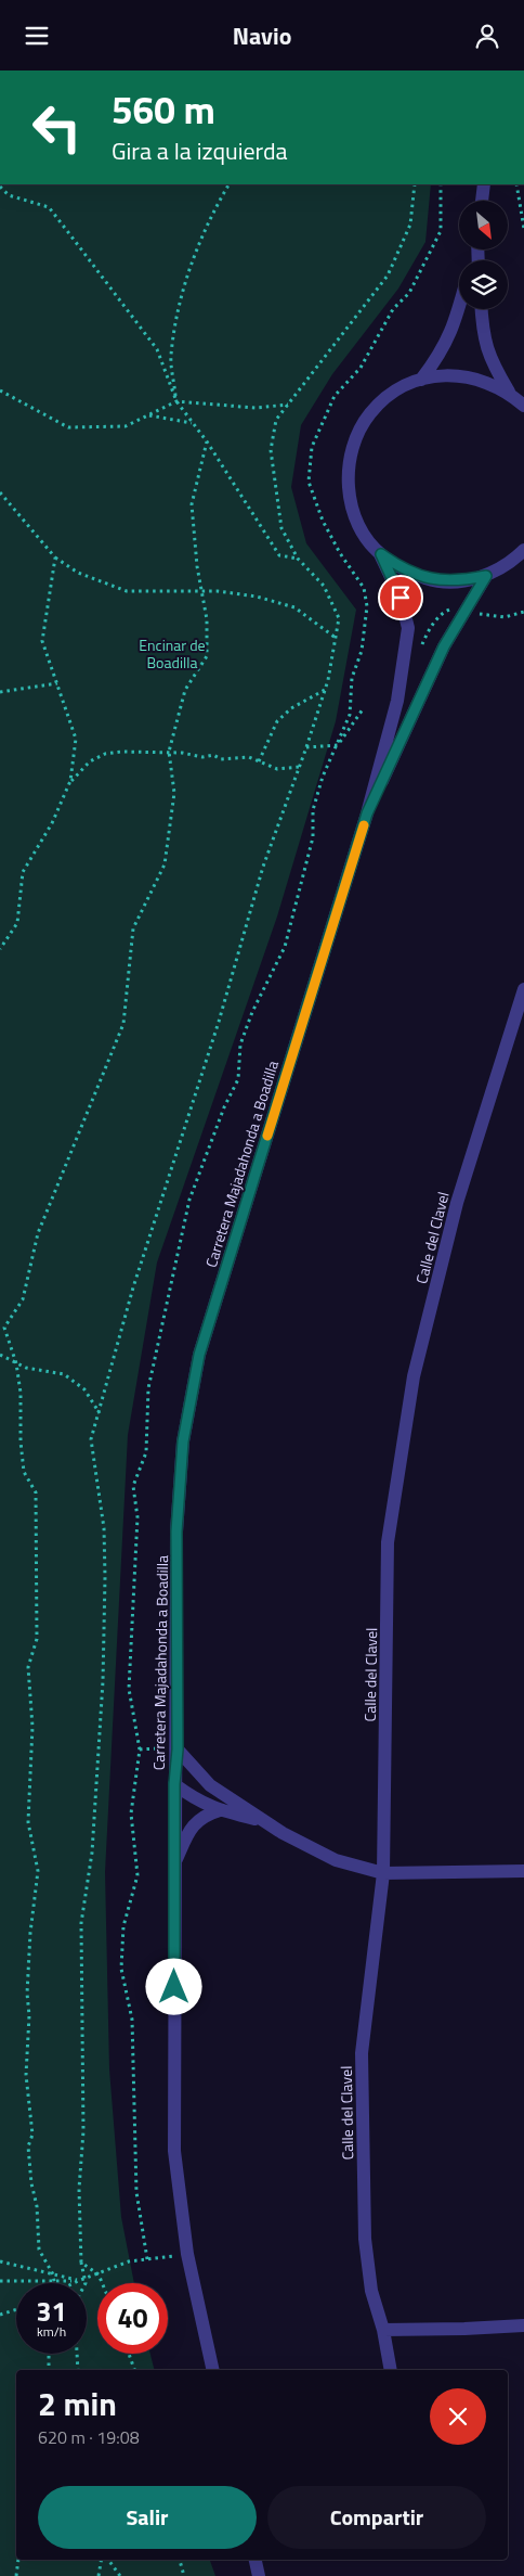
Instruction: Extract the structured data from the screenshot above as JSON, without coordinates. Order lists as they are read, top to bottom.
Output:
{
  "streets": {
    "street": ["Carretera Majadahonda a Boadilla", "Calle del Clavel"]
  },
  "parks": ["Encinar de Boadilla"],
  "north": "bottom right",
  "page": {
    "header": "Navio",
    "turn": ["560 m", "Gira a la izquierda"],
    "speed": "31 km/h",
    "limit": "40",
    "heading": ["2 min", "620 m · 19:08"],
    "buttons": ["Salir", "Compartir"]
  }
}
